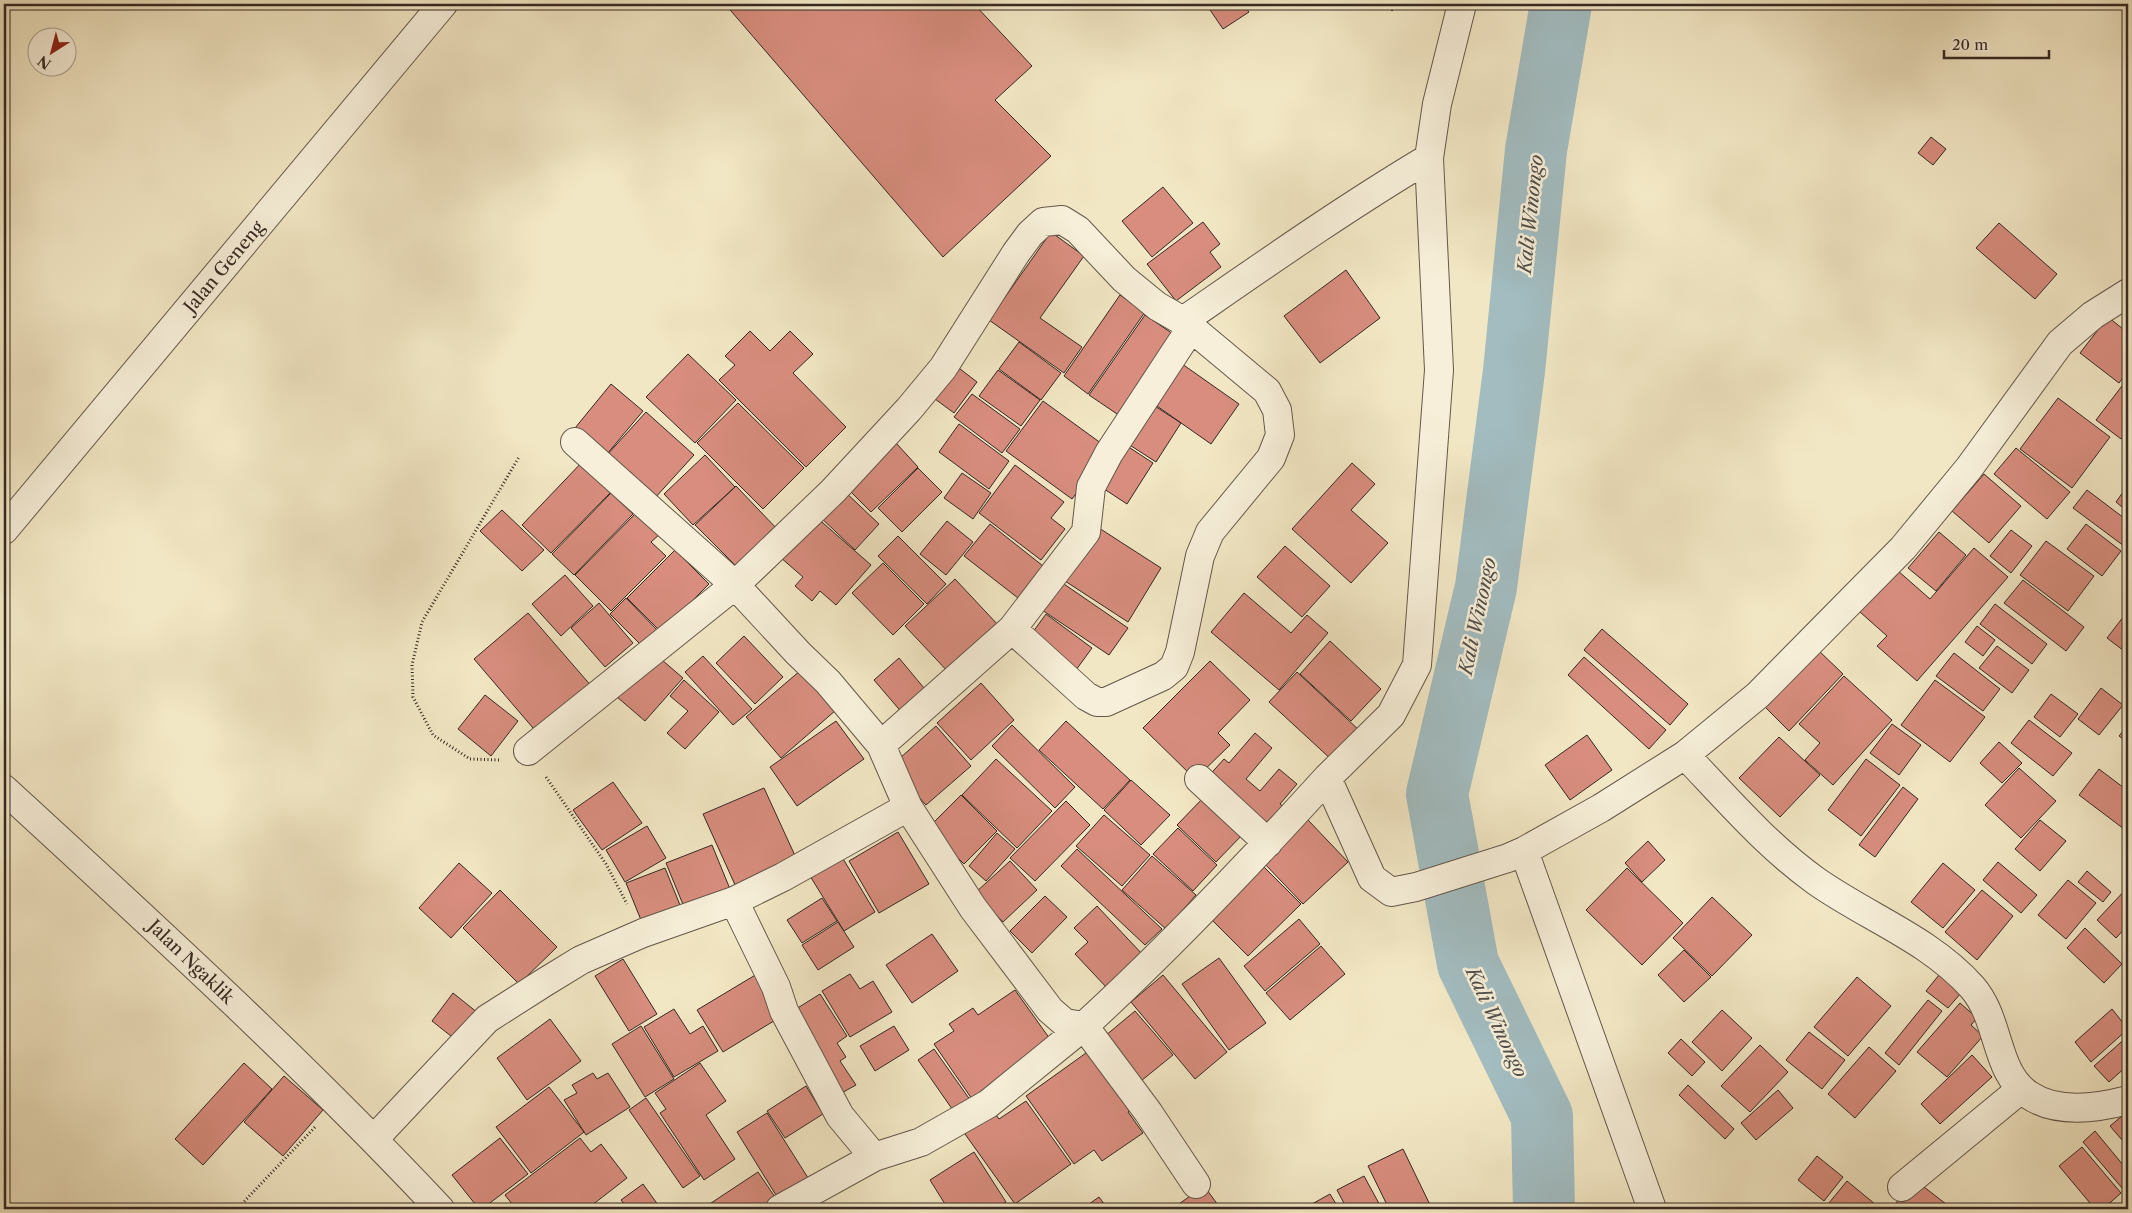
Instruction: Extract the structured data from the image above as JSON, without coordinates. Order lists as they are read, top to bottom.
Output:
{
  "streets": {
    "street": ["Jalan Geneng", "Jalan Ngaklik"]
  },
  "water": ["Kali Winongo"],
  "scale_bar": "20 m",
  "north": "bottom left"
}
